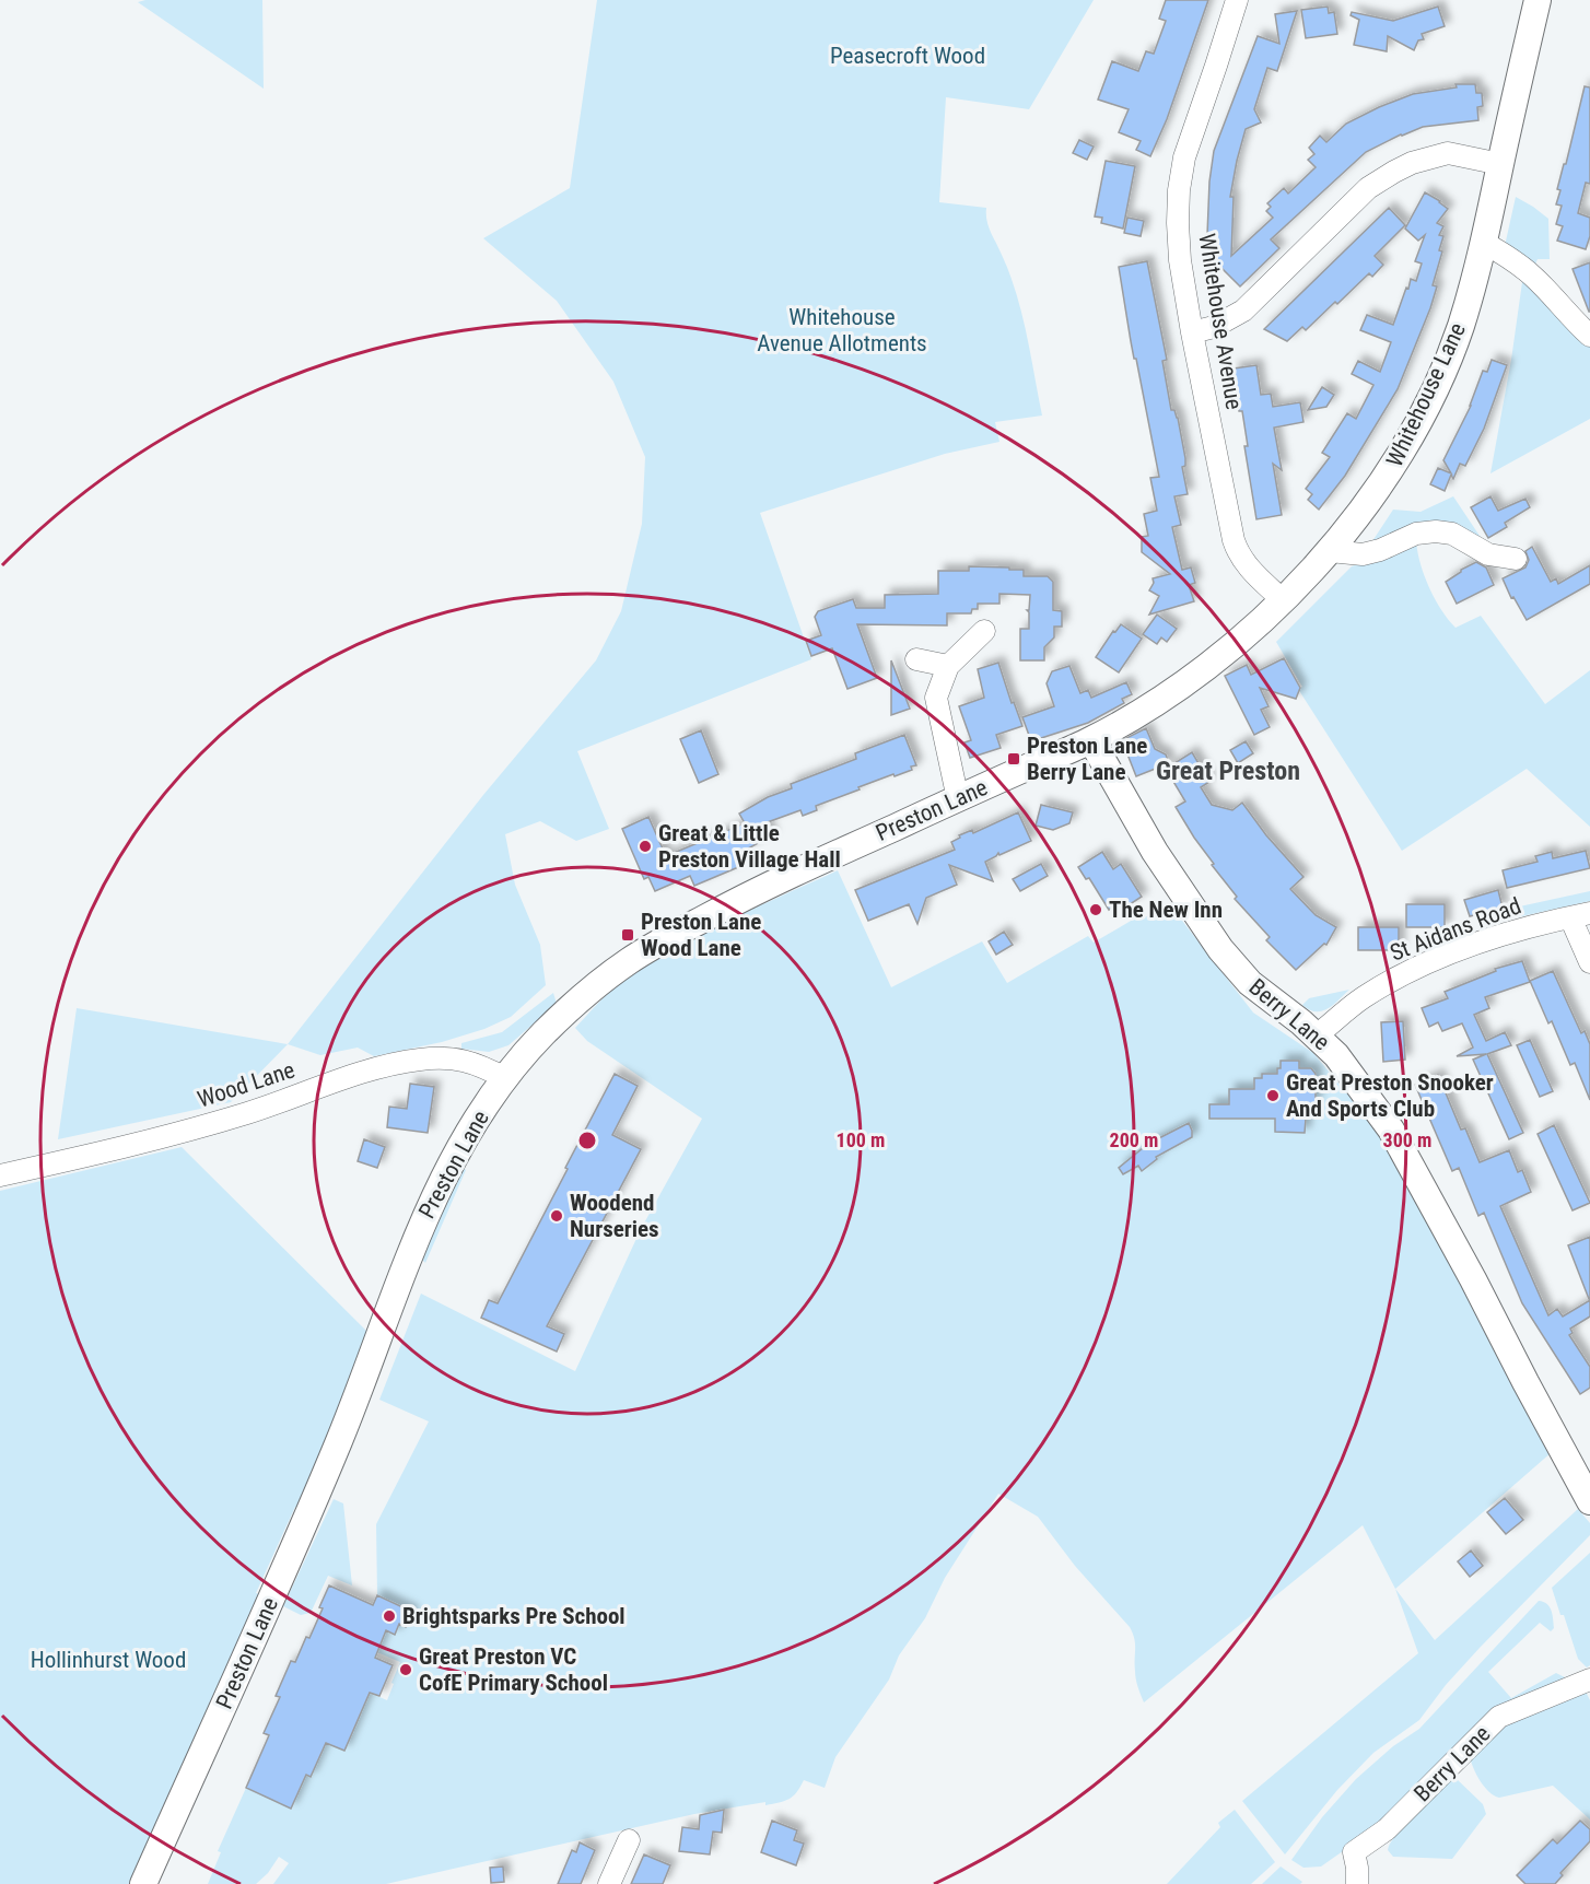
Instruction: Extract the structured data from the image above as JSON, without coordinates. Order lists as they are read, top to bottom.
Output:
{
  "streets": {
    "street": [
      "Whitehouse Avenue",
      "Whitehouse Lane",
      "Preston Lane",
      "St Aidans Road",
      "Berry Lane",
      "Wood Lane"
    ]
  },
  "crossings": [
    ["Whitehouse Avenue", "Whitehouse Lane"],
    ["Whitehouse Lane", "Preston Lane"],
    ["Whitehouse Lane", "Berry Lane"],
    ["Preston Lane", "Berry Lane"],
    ["Preston Lane", "Wood Lane"],
    ["St Aidans Road", "Berry Lane"]
  ],
  "districts": ["Great Preston"],
  "parks": ["Peasecroft Wood", "Whitehouse Avenue Allotments", "Hollinhurst Wood"],
  "places": {
    "transit": ["Preston Lane Berry Lane", "Preston Lane Wood Lane"],
    "other": [
      "Great & Little Preston Village Hall",
      "The New Inn",
      "Great Preston Snooker And Sports Club",
      "Woodend Nurseries",
      "Brightsparks Pre School",
      "Great Preston VC CofE Primary School"
    ]
  },
  "rings": ["100 m", "200 m", "300 m"]
}
